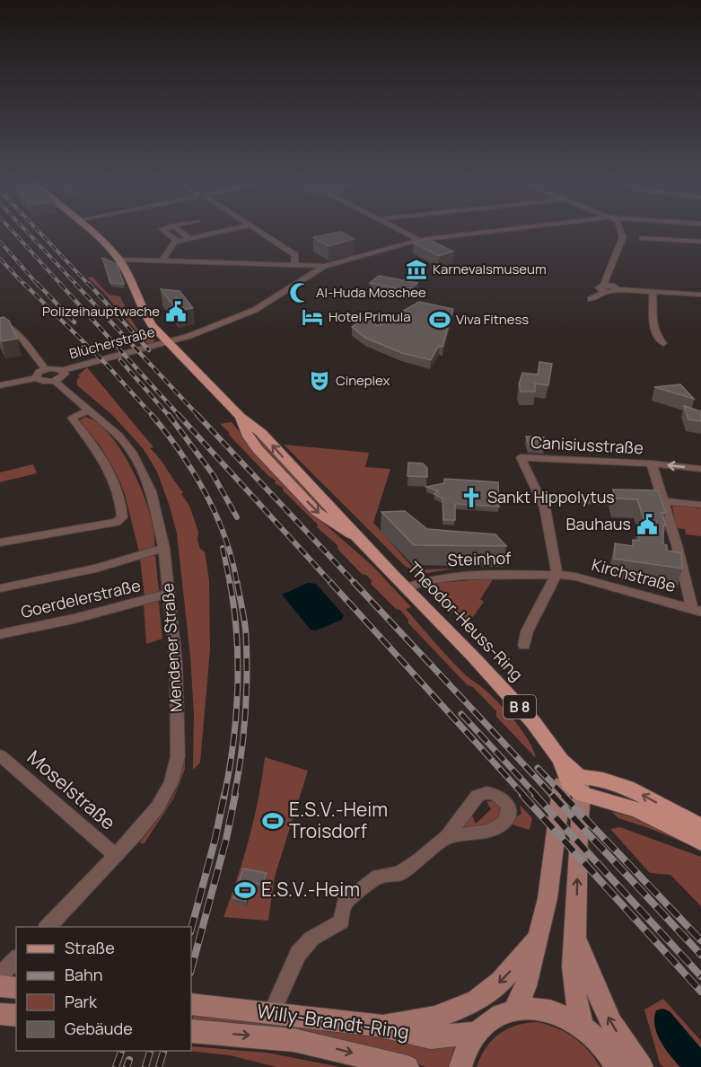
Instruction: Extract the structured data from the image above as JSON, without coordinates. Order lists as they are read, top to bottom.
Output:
{
  "streets": {
    "main road": ["Theodor-Heuss-Ring", "B 8", "Willy-Brandt-Ring"],
    "street": [
      "Blücherstraße",
      "Canisiusstraße",
      "Steinhof",
      "Kirchstraße",
      "Goerdelerstraße",
      "Mendener Straße",
      "Moselstraße"
    ]
  },
  "crossings": [
    ["Blücherstraße", "Theodor-Heuss-Ring"],
    ["Blücherstraße", "B 8"],
    ["Steinhof", "Kirchstraße"],
    ["Steinhof", "Theodor-Heuss-Ring"],
    ["Goerdelerstraße", "Mendener Straße"],
    ["Theodor-Heuss-Ring", "B 8"],
    ["Mendener Straße", "Moselstraße"]
  ],
  "places": {
    "museum": ["Karnevalsmuseum"],
    "mosque": ["Al-Huda Moschee"],
    "public building": ["Polizeihauptwache", "Bauhaus"],
    "hotel": ["Hotel Primula"],
    "sports": ["Viva Fitness", "E.S.V.-Heim Troisdorf", "E.S.V.-Heim"],
    "theatre": ["Cineplex"],
    "church": ["Sankt Hippolytus"]
  },
  "legend": [
    "Straße",
    "Bahn",
    "Park",
    "Gebäude"
  ]
}
